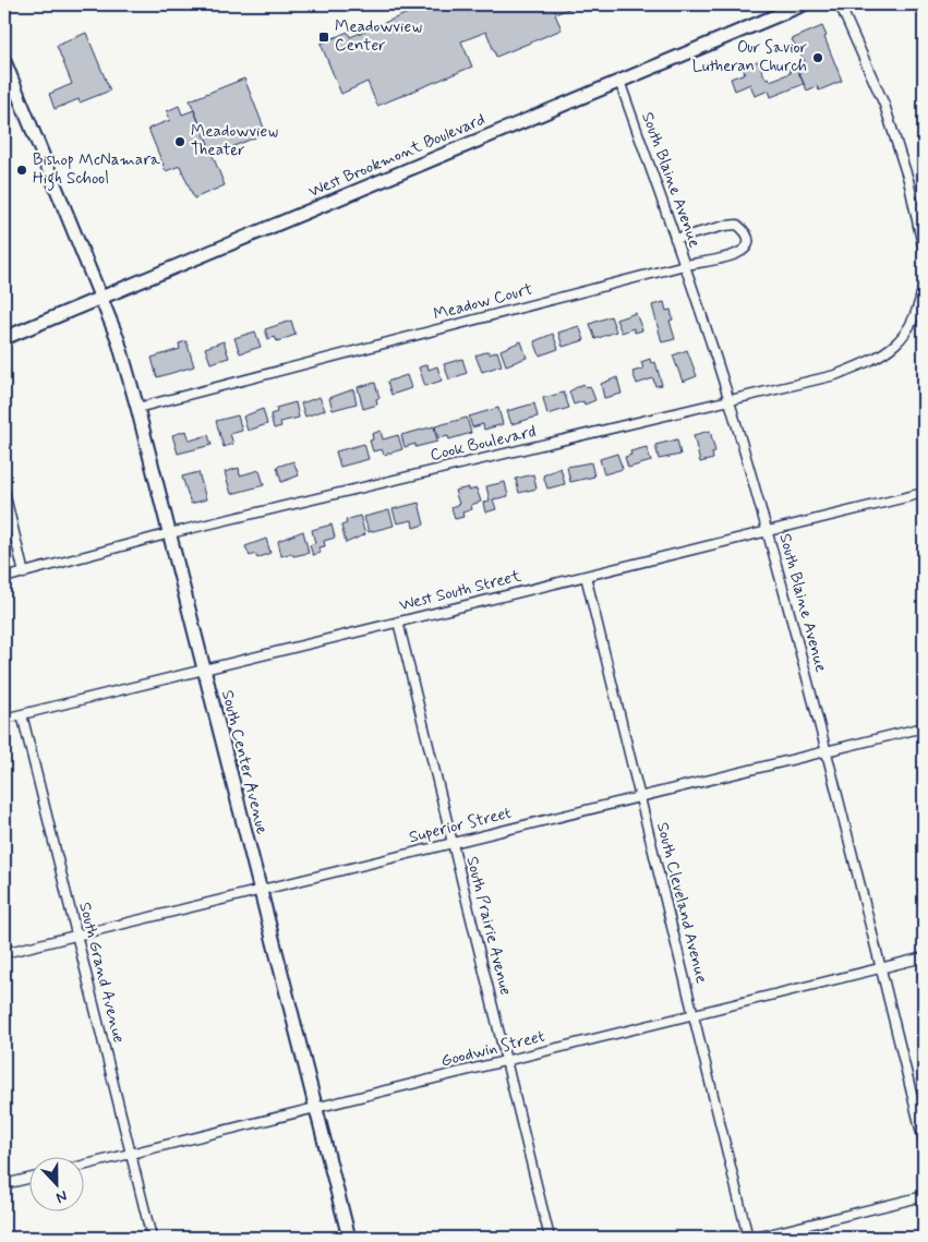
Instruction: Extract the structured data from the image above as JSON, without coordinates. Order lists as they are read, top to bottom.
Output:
{
  "streets": {
    "main road": ["West Brookmont Boulevard", "South Center Avenue"],
    "street": [
      "South Blaine Avenue",
      "Meadow Court",
      "Cook Boulevard",
      "West South Street",
      "Superior Street",
      "South Cleveland Avenue",
      "South Prairie Avenue",
      "South Grand Avenue",
      "Goodwin Street"
    ]
  },
  "crossings": [
    ["West Brookmont Boulevard", "South Blaine Avenue"],
    ["West Brookmont Boulevard", "South Center Avenue"],
    ["South Blaine Avenue", "Meadow Court"],
    ["South Blaine Avenue", "Cook Boulevard"],
    ["South Blaine Avenue", "West South Street"],
    ["South Blaine Avenue", "Superior Street"],
    ["South Blaine Avenue", "Goodwin Street"],
    ["Meadow Court", "South Center Avenue"],
    ["Cook Boulevard", "South Center Avenue"],
    ["West South Street", "South Center Avenue"],
    ["West South Street", "South Cleveland Avenue"],
    ["West South Street", "South Prairie Avenue"],
    ["West South Street", "South Grand Avenue"],
    ["South Center Avenue", "Superior Street"],
    ["South Center Avenue", "Goodwin Street"],
    ["Superior Street", "South Cleveland Avenue"],
    ["Superior Street", "South Prairie Avenue"],
    ["Superior Street", "South Grand Avenue"],
    ["South Cleveland Avenue", "Goodwin Street"],
    ["South Prairie Avenue", "Goodwin Street"],
    ["South Grand Avenue", "Goodwin Street"]
  ],
  "places": {
    "transit": ["Meadowview Center"],
    "other": ["Our Savior Lutheran Church", "Meadowview Theater", "Bishop McNamara High School"]
  },
  "north": "bottom"
}
